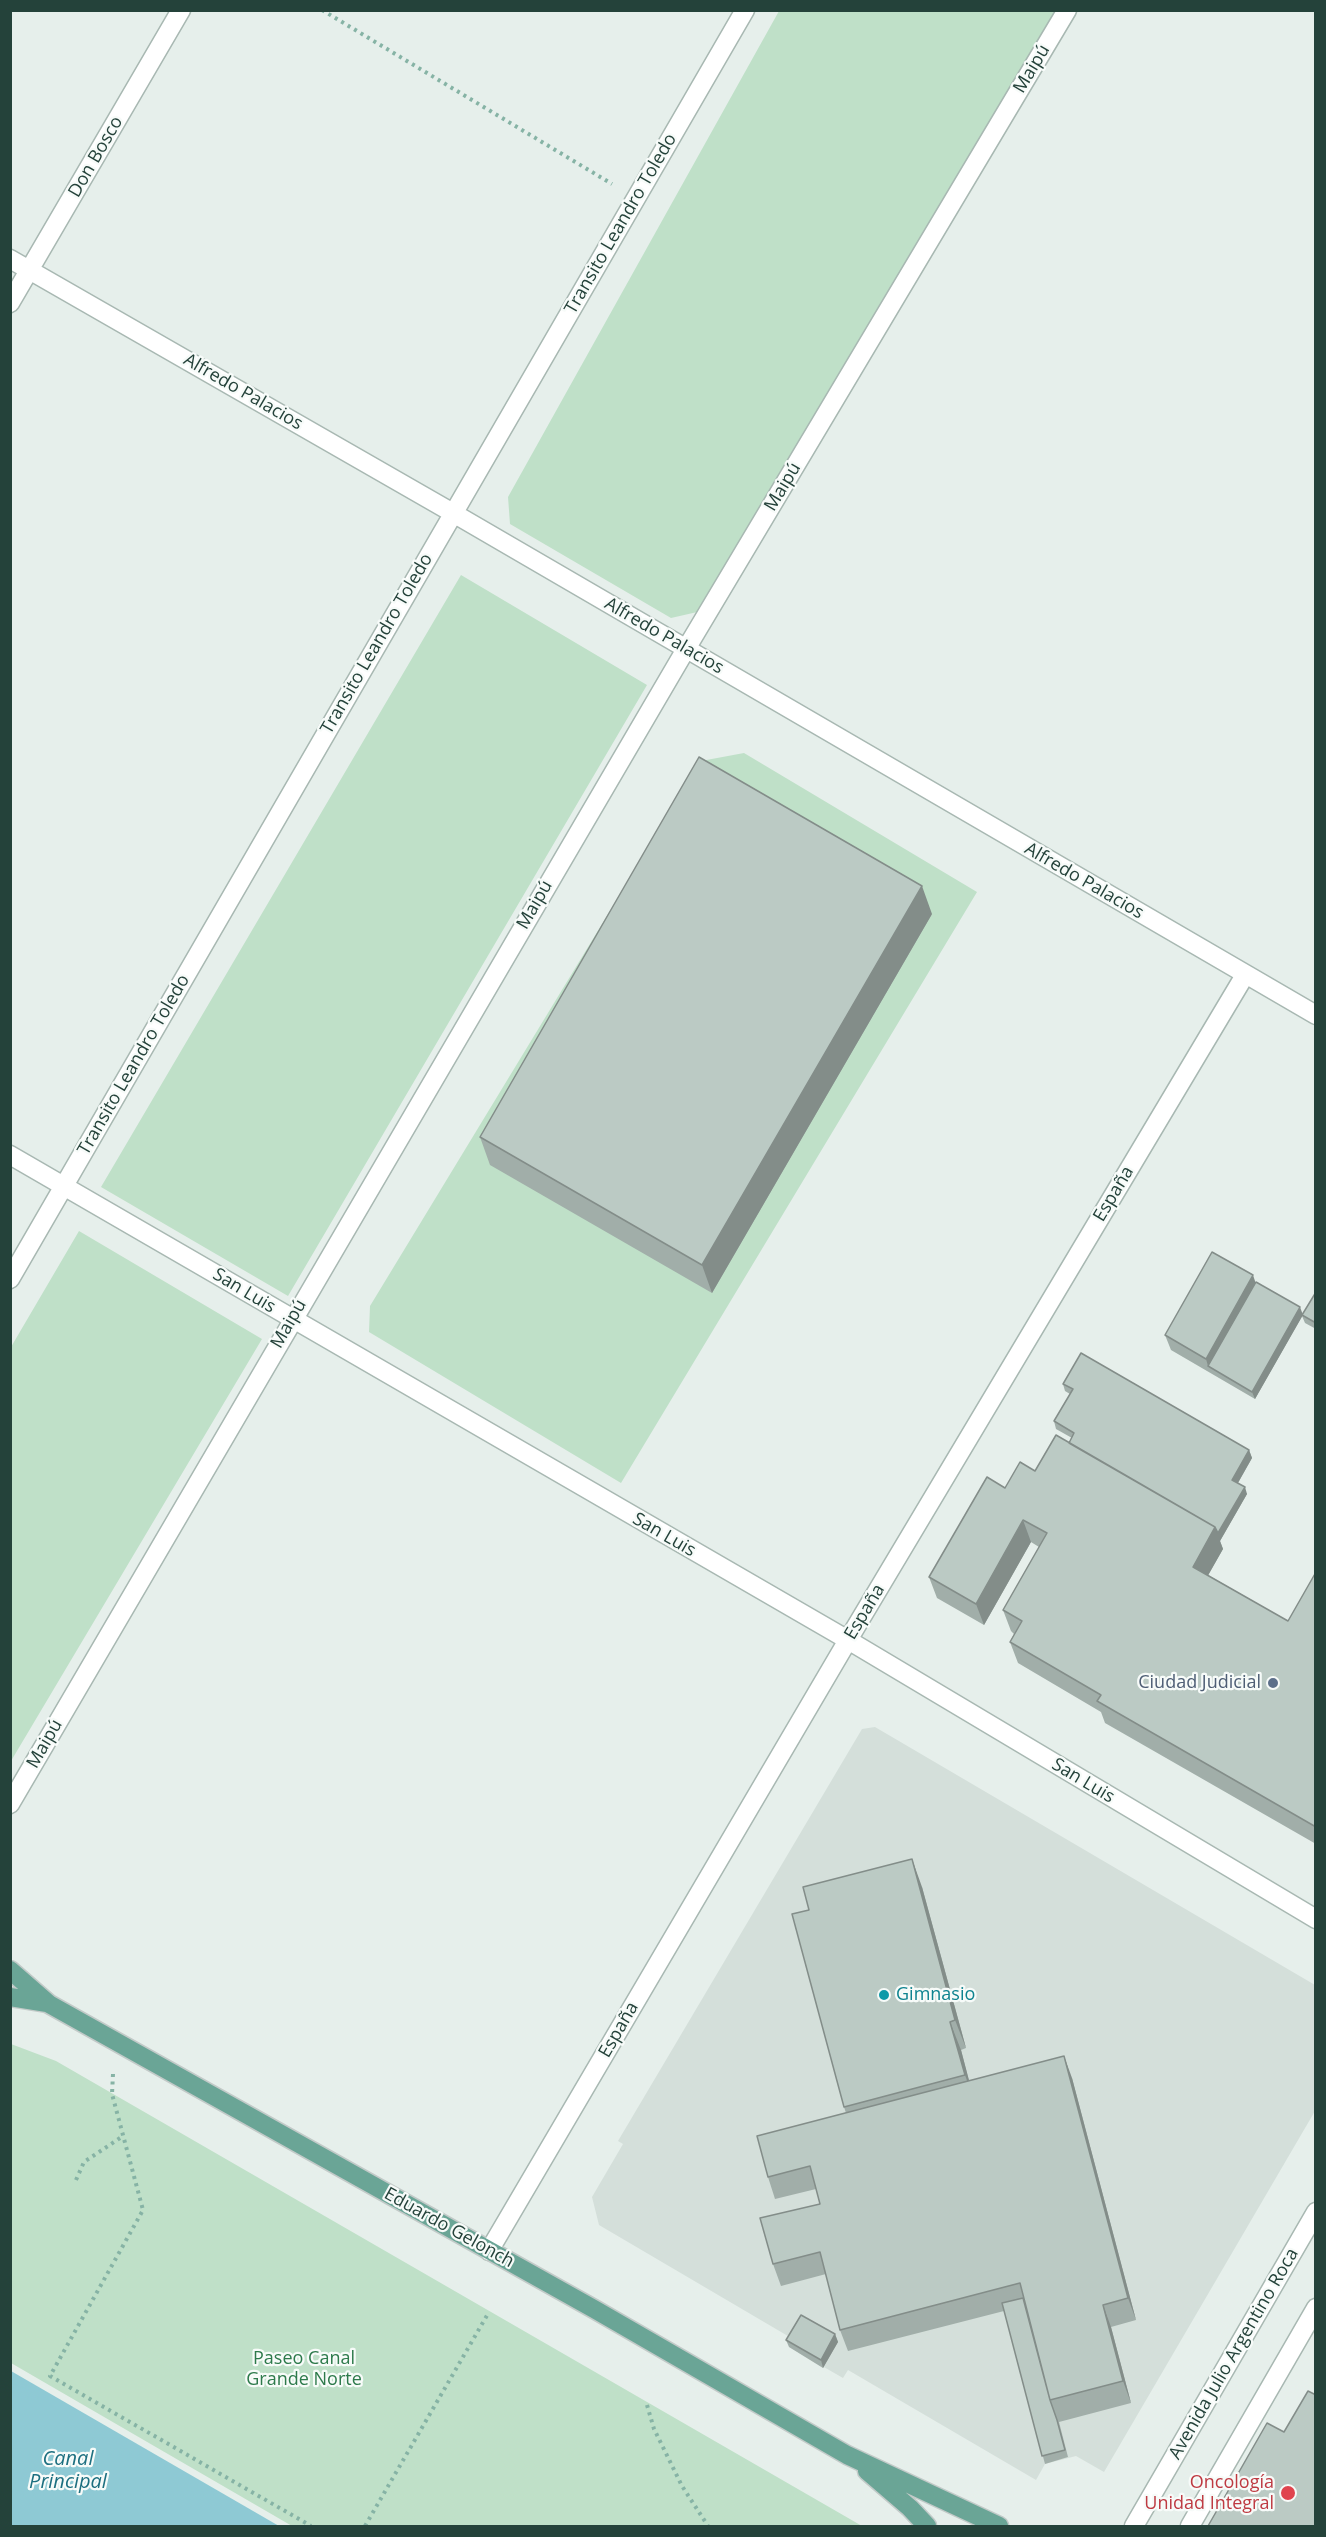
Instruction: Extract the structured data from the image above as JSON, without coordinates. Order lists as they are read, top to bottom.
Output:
{
  "streets": {
    "main road": ["Eduardo Gelonch"],
    "street": [
      "Maipú",
      "Don Bosco",
      "Transito Leandro Toledo",
      "Alfredo Palacios",
      "España",
      "San Luis",
      "Avenida Julio Argentino Roca"
    ]
  },
  "crossings": [
    ["Maipú", "Alfredo Palacios"],
    ["Maipú", "San Luis"],
    ["Don Bosco", "Alfredo Palacios"],
    ["Transito Leandro Toledo", "Alfredo Palacios"],
    ["Transito Leandro Toledo", "San Luis"],
    ["Alfredo Palacios", "España"],
    ["España", "San Luis"],
    ["España", "Eduardo Gelonch"]
  ],
  "water": ["Canal Principal"],
  "parks": ["Paseo Canal Grande Norte"],
  "places": ["Ciudad Judicial", "Gimnasio", "Oncología Unidad Integral"]
}
